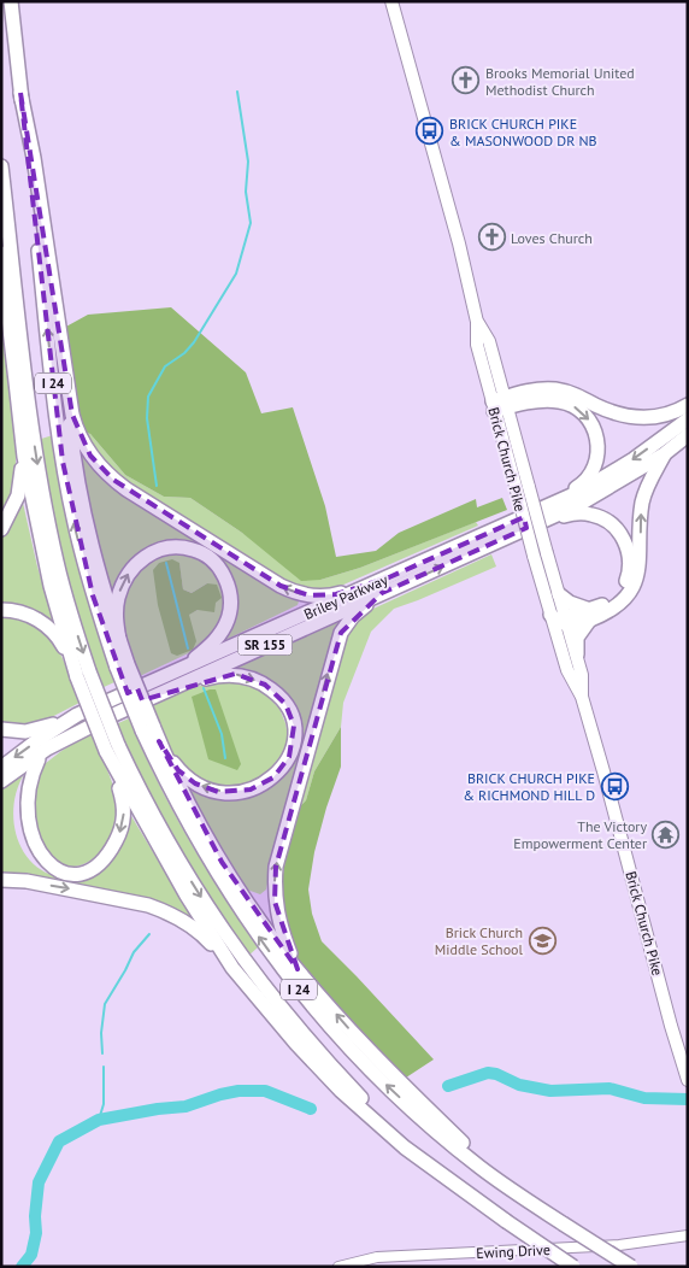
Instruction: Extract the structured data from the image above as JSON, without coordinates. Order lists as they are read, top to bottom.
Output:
{
  "streets": {
    "highway": ["I 24", "Briley Parkway", "SR 155"],
    "main road": ["Brick Church Pike"],
    "street": ["Ewing Drive"]
  },
  "places": {
    "church": ["Brooks Memorial United Methodist Church", "Loves Church"],
    "bus stop": ["BRICK CHURCH PIKE & MASONWOOD DR NB", "BRICK CHURCH PIKE & RICHMOND HILL D"],
    "temple": ["The Victory Empowerment Center"],
    "school or university": ["Brick Church Middle School"]
  }
}
